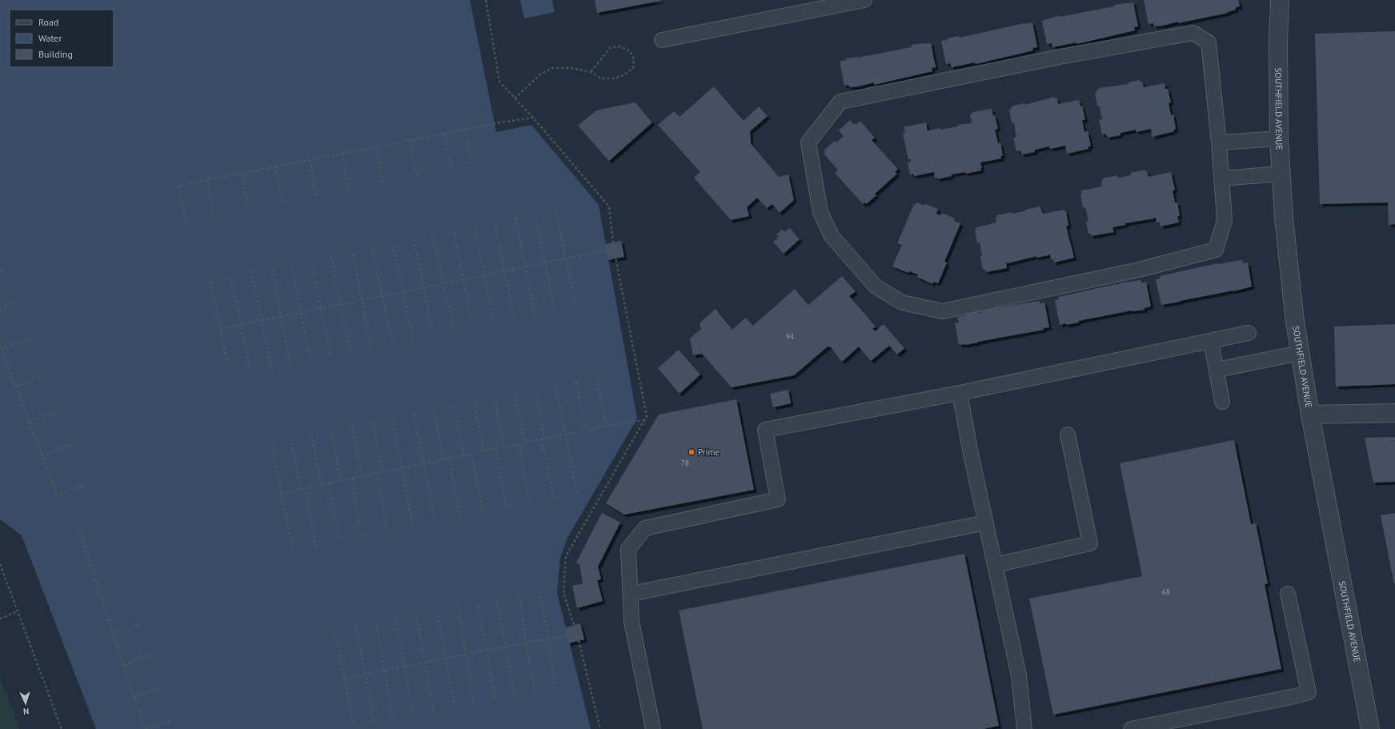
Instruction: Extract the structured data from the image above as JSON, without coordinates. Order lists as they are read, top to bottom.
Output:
{
  "streets": {
    "street": ["SOUTHFIELD AVENUE"]
  },
  "places": ["Prime"],
  "house_numbers": ["94", "78", "68"],
  "legend": ["Road", "Water", "Building"],
  "north": "bottom"
}
